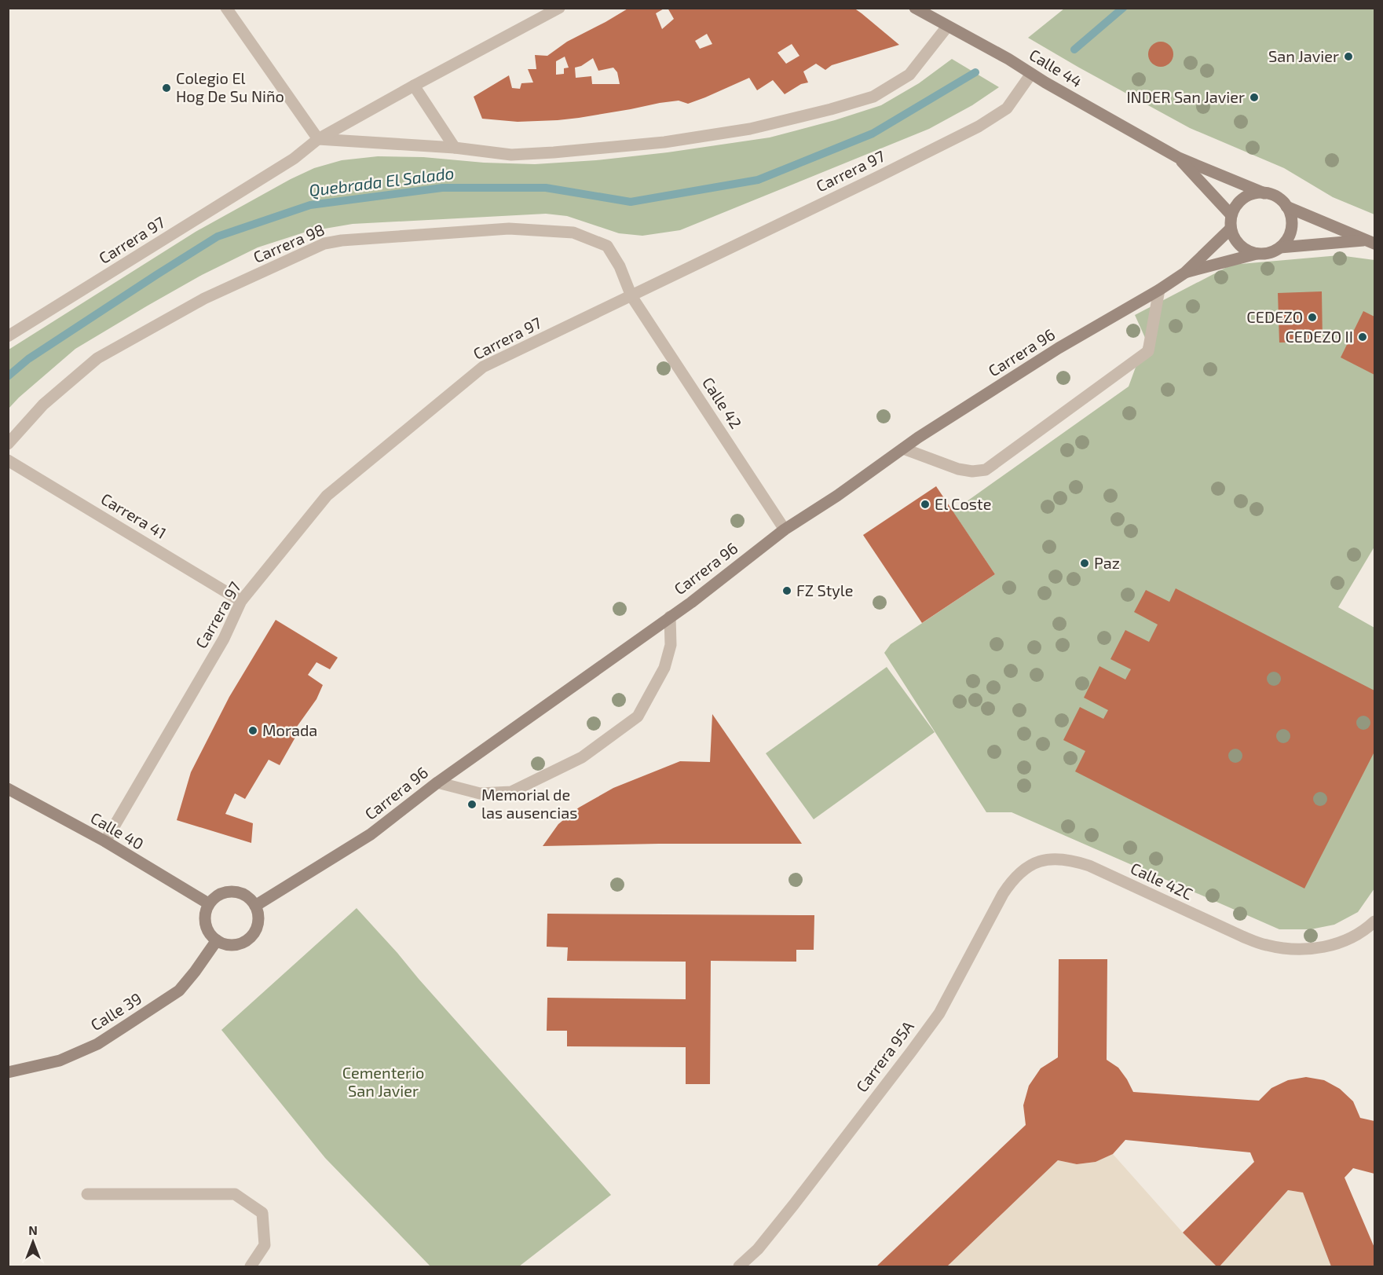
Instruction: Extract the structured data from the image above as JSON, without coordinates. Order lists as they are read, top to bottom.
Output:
{
  "streets": {
    "street": [
      "Calle 44",
      "Carrera 97",
      "Carrera 98",
      "Carrera 96",
      "Calle 42",
      "Carrera 41",
      "Calle 40",
      "Calle 42C",
      "Calle 39",
      "Carrera 95A"
    ]
  },
  "crossings": [
    ["Calle 44", "Carrera 97"],
    ["Calle 44", "Carrera 96"],
    ["Carrera 97", "Carrera 98"],
    ["Carrera 97", "Calle 42"],
    ["Carrera 97", "Carrera 41"],
    ["Carrera 97", "Calle 40"],
    ["Carrera 98", "Calle 42"],
    ["Carrera 96", "Calle 42"],
    ["Carrera 96", "Calle 40"],
    ["Carrera 96", "Calle 39"],
    ["Calle 40", "Calle 39"],
    ["Calle 42C", "Carrera 95A"]
  ],
  "water": ["Quebrada El Salado"],
  "parks": ["Cementerio San Javier"],
  "places": [
    "San Javier",
    "Colegio El Hog De Su Niño",
    "INDER San Javier",
    "CEDEZO",
    "CEDEZO II",
    "El Coste",
    "Paz",
    "FZ Style",
    "Morada",
    "Memorial de las ausencias"
  ],
  "north": "top"
}
